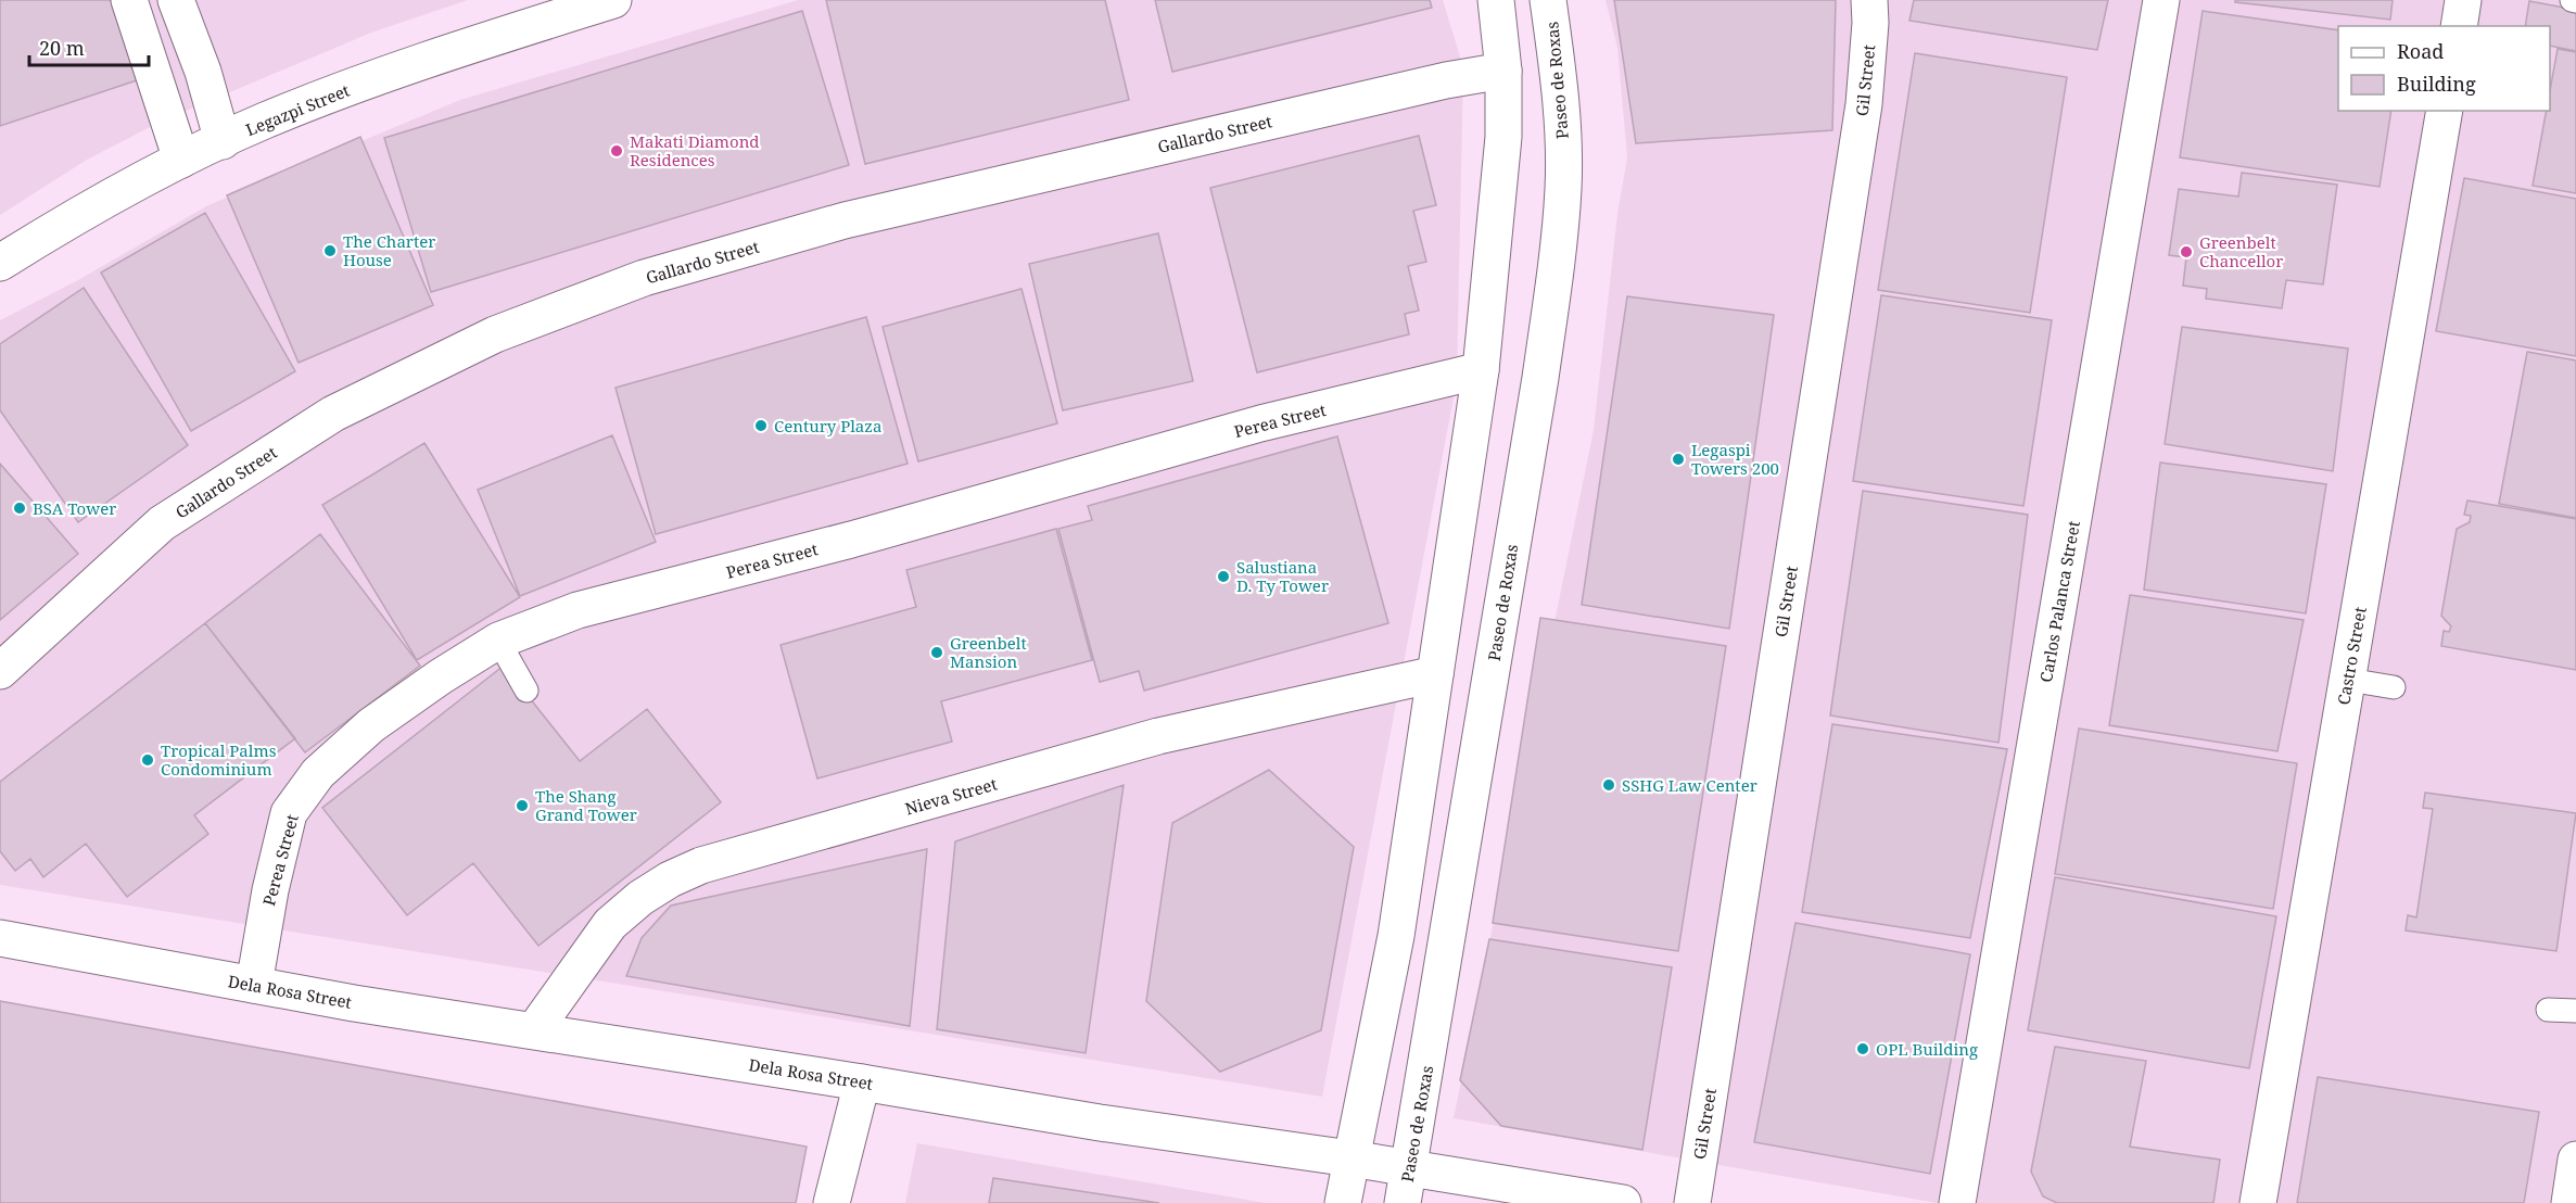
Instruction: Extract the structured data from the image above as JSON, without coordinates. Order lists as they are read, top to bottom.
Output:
{
  "streets": {
    "street": [
      "Paseo de Roxas",
      "Gil Street",
      "Legazpi Street",
      "Gallardo Street",
      "Perea Street",
      "Carlos Palanca Street",
      "Castro Street",
      "Nieva Street",
      "Dela Rosa Street"
    ]
  },
  "crossings": [
    ["Paseo de Roxas", "Dela Rosa Street"],
    ["Perea Street", "Dela Rosa Street"],
    ["Nieva Street", "Dela Rosa Street"]
  ],
  "places": [
    "Makati Diamond Residences",
    "The Charter House",
    "Greenbelt Chancellor",
    "Century Plaza",
    "Legaspi Towers 200",
    "BSA Tower",
    "Salustiana D. Ty Tower",
    "Greenbelt Mansion",
    "Tropical Palms Condominium",
    "SSHG Law Center",
    "The Shang Grand Tower",
    "OPL Building"
  ],
  "legend": ["Road", "Building"],
  "scale_bar": "20 m"
}
